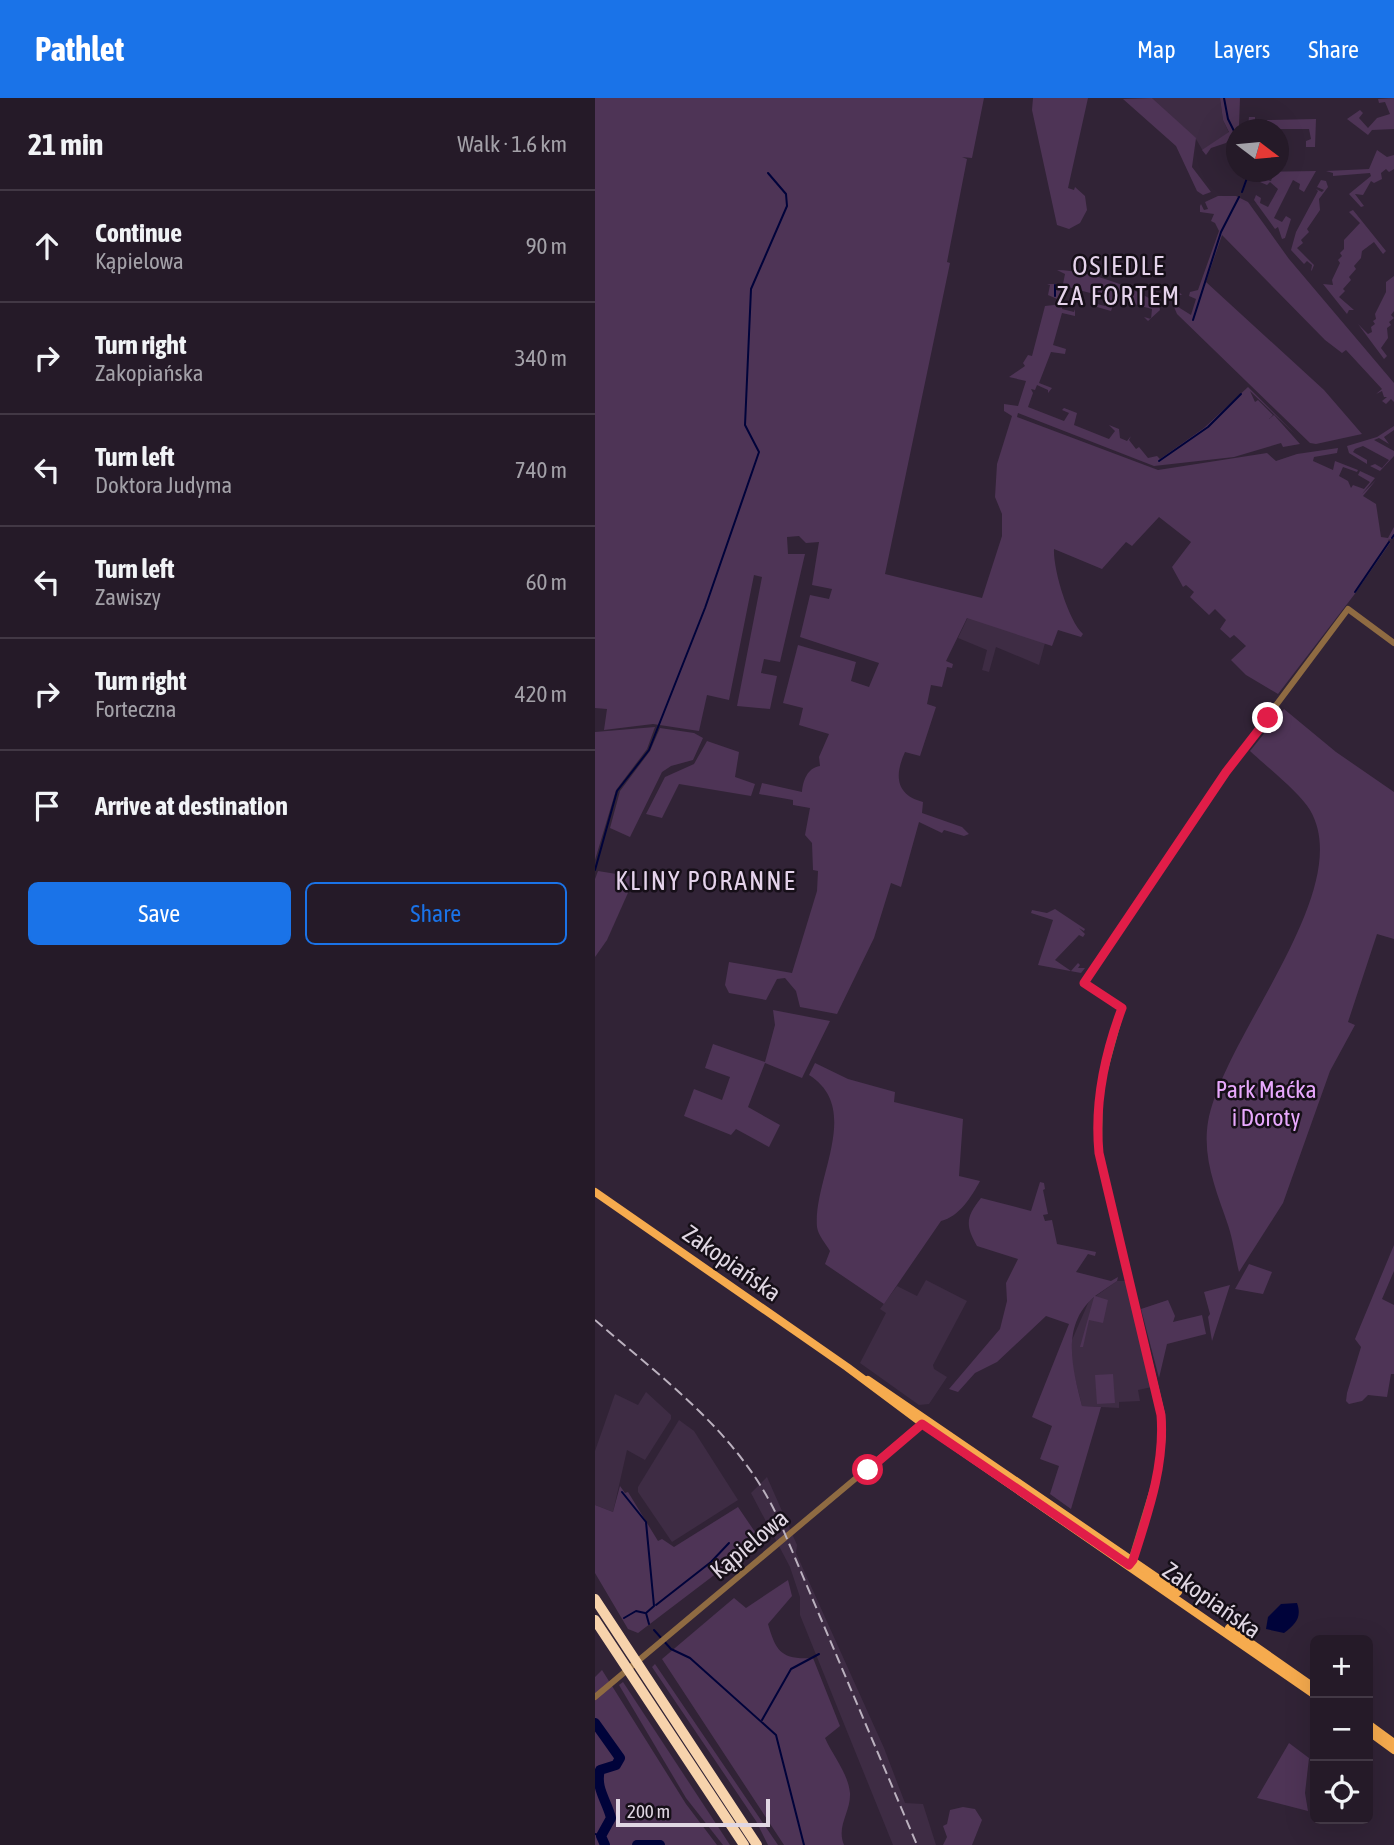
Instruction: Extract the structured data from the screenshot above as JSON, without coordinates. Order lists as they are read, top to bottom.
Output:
{
  "streets": {
    "main road": ["Zakopiańska"],
    "street": ["Kąpielowa"]
  },
  "crossings": [
    ["Zakopiańska", "Kąpielowa"]
  ],
  "districts": ["OSIEDLE ZA FORTEM", "KLINY PORANNE"],
  "parks": ["Park Maćka i Doroty"],
  "scale_bar": "200 m",
  "north": "right",
  "page": {
    "header": "Pathlet",
    "nav": ["Map", "Layers", "Share"],
    "heading": ["21 min", "Walk · 1.6 km"],
    "list": [
      ["Continue", "Kąpielowa", "90 m"],
      ["Turn right", "Zakopiańska", "340 m"],
      ["Turn left", "Doktora Judyma", "740 m"],
      ["Turn left", "Zawiszy", "60 m"],
      ["Turn right", "Forteczna", "420 m"],
      "Arrive at destination"
    ],
    "buttons": ["Save", "Share"],
    "map_buttons": ["+", "−"],
    "scale": "200 m"
  }
}
